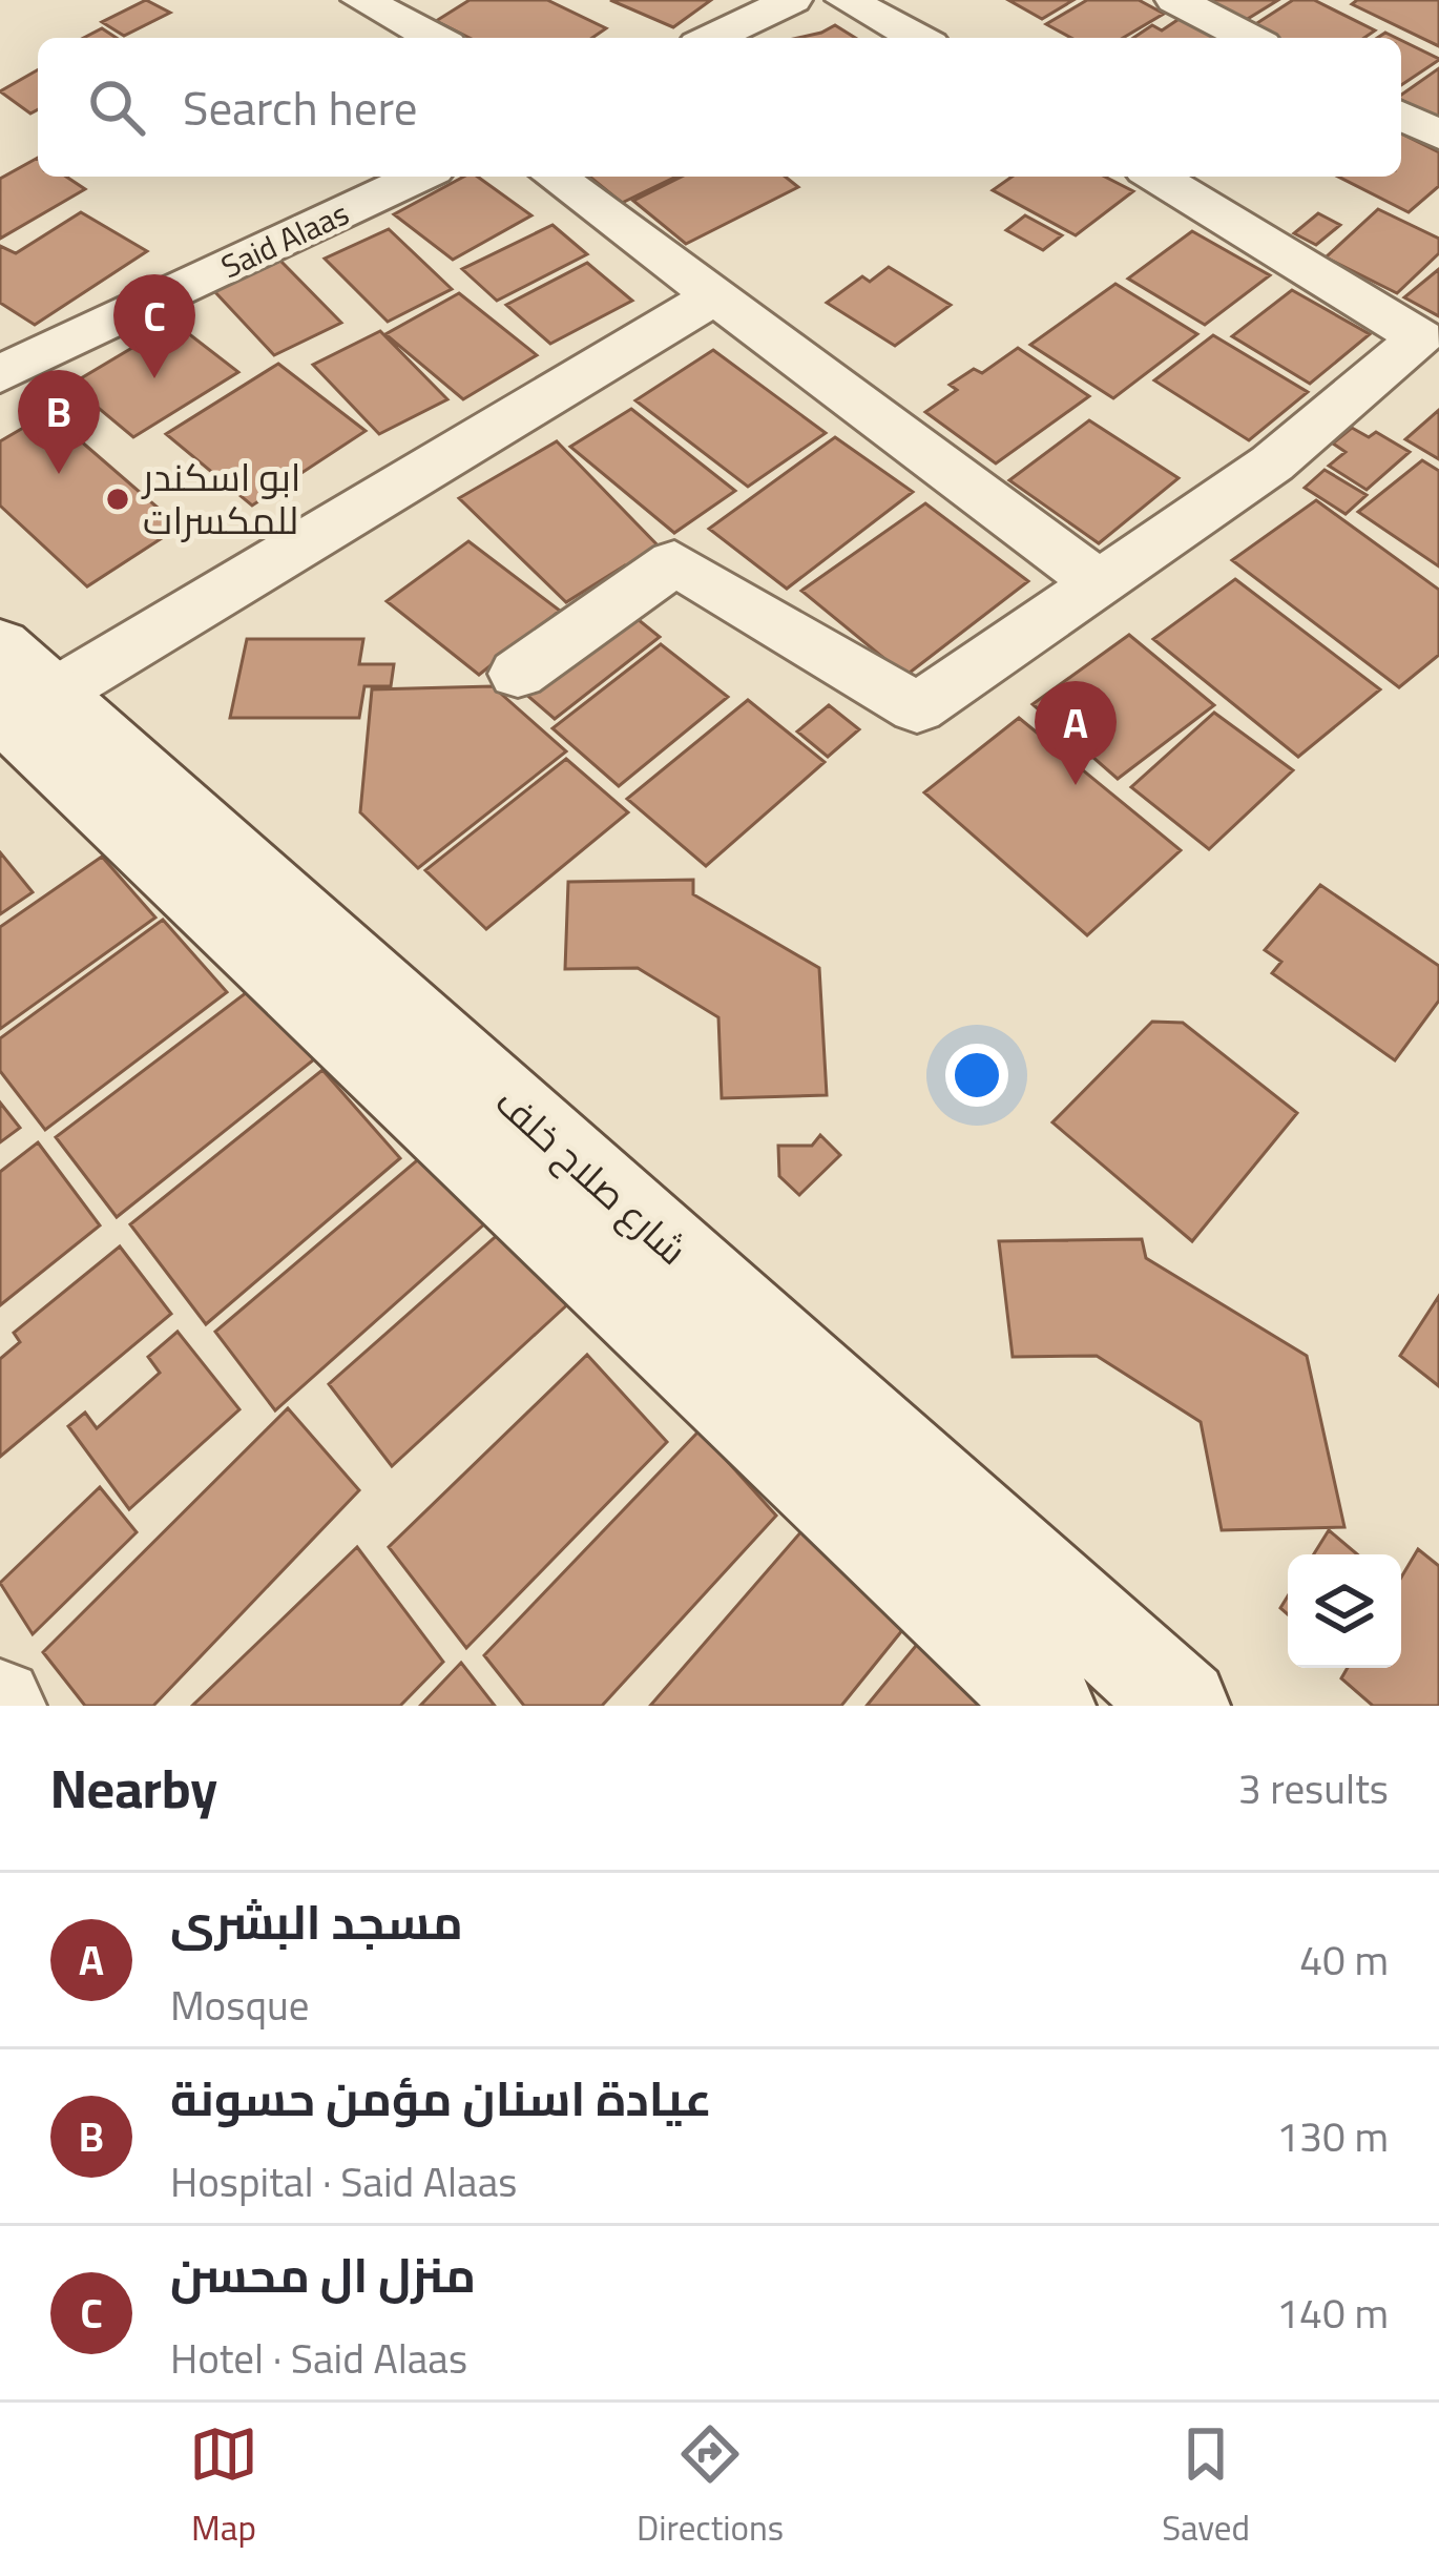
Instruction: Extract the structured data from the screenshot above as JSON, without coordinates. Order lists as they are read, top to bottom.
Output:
{
  "streets": {
    "main road": ["شارع صلاح خلف"],
    "street": ["Said Alaas"]
  },
  "places": ["ابو اسكندر للمكسرات"],
  "page": {
    "search": "Search here",
    "pins": ["C", "B", "A"],
    "heading": ["Nearby", "3 results"],
    "list": [
      {
        "mark": "A",
        "name": "مسجد البشرى",
        "note": "Mosque",
        "value": "40 m"
      },
      {
        "mark": "B",
        "name": "عيادة اسنان مؤمن حسونة",
        "note": "Hospital · Said Alaas",
        "value": "130 m"
      },
      {
        "mark": "C",
        "name": "منزل ال محسن",
        "note": "Hotel · Said Alaas",
        "value": "140 m"
      }
    ],
    "nav": ["Map", "Directions", "Saved"]
  }
}
